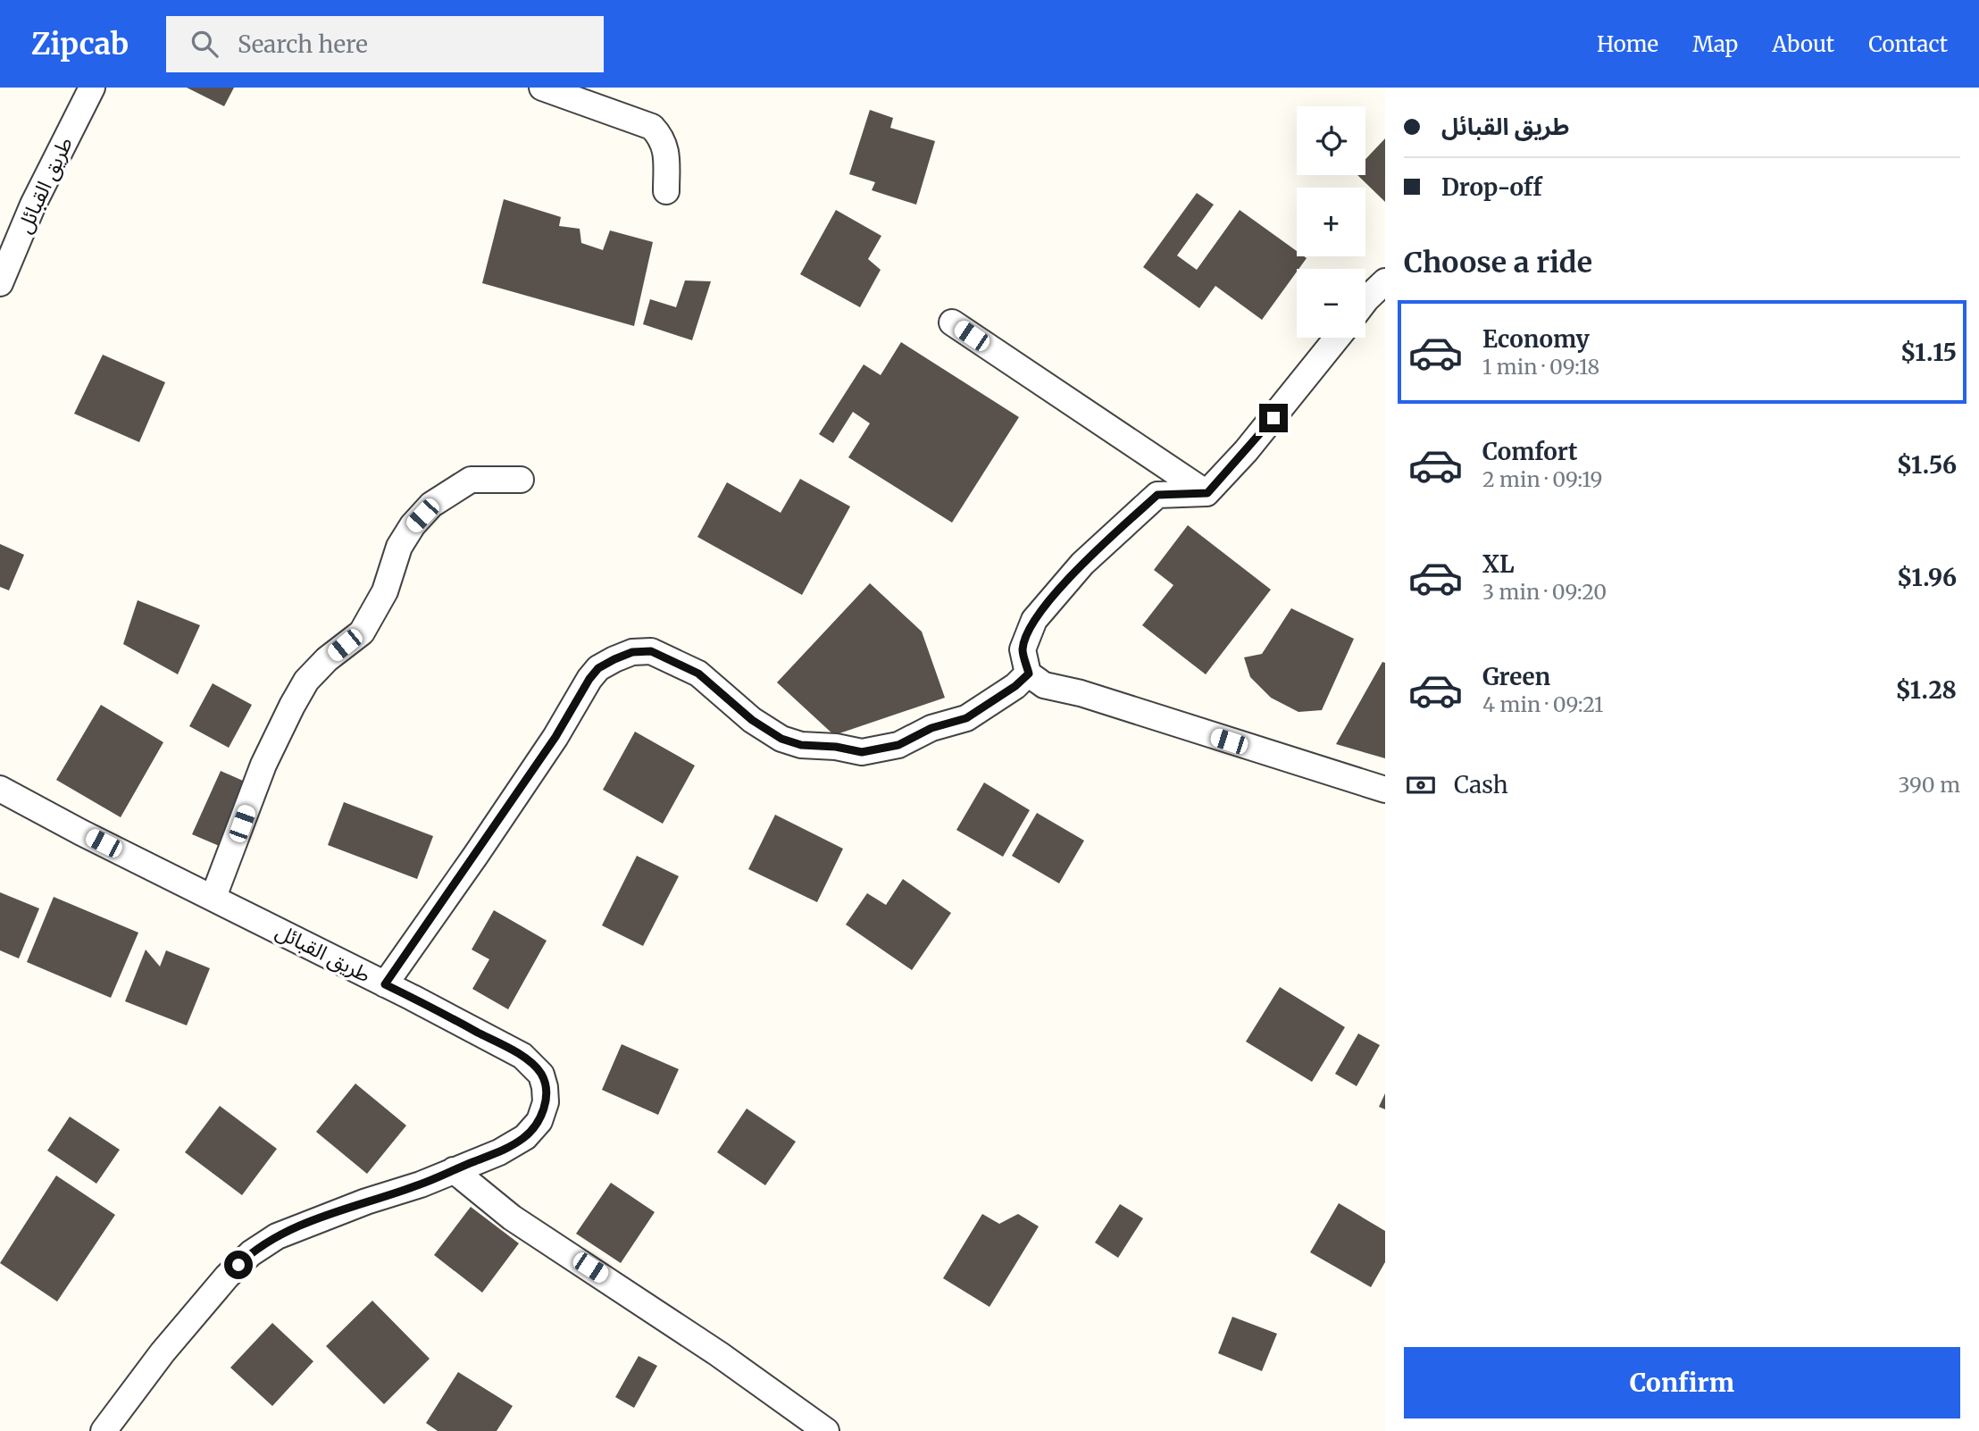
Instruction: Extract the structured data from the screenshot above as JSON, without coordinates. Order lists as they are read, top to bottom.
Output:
{
  "streets": {
    "street": ["طريق القبائل"]
  },
  "page": {
    "header": "Zipcab",
    "search": "Search here",
    "nav": [
      "Home",
      "Map",
      "About",
      "Contact"
    ],
    "banner": ["طريق القبائل", "Drop-off"],
    "map_buttons": ["+", "−"],
    "heading": "Choose a ride",
    "list": [
      {
        "name": "Economy",
        "note": "1 min · 09:18",
        "value": "$1.15"
      },
      {
        "name": "Comfort",
        "note": "2 min · 09:19",
        "value": "$1.56"
      },
      {
        "name": "XL",
        "note": "3 min · 09:20",
        "value": "$1.96"
      },
      {
        "name": "Green",
        "note": "4 min · 09:21",
        "value": "$1.28"
      }
    ],
    "pay": ["Cash", "390 m"],
    "buttons": "Confirm"
  }
}
